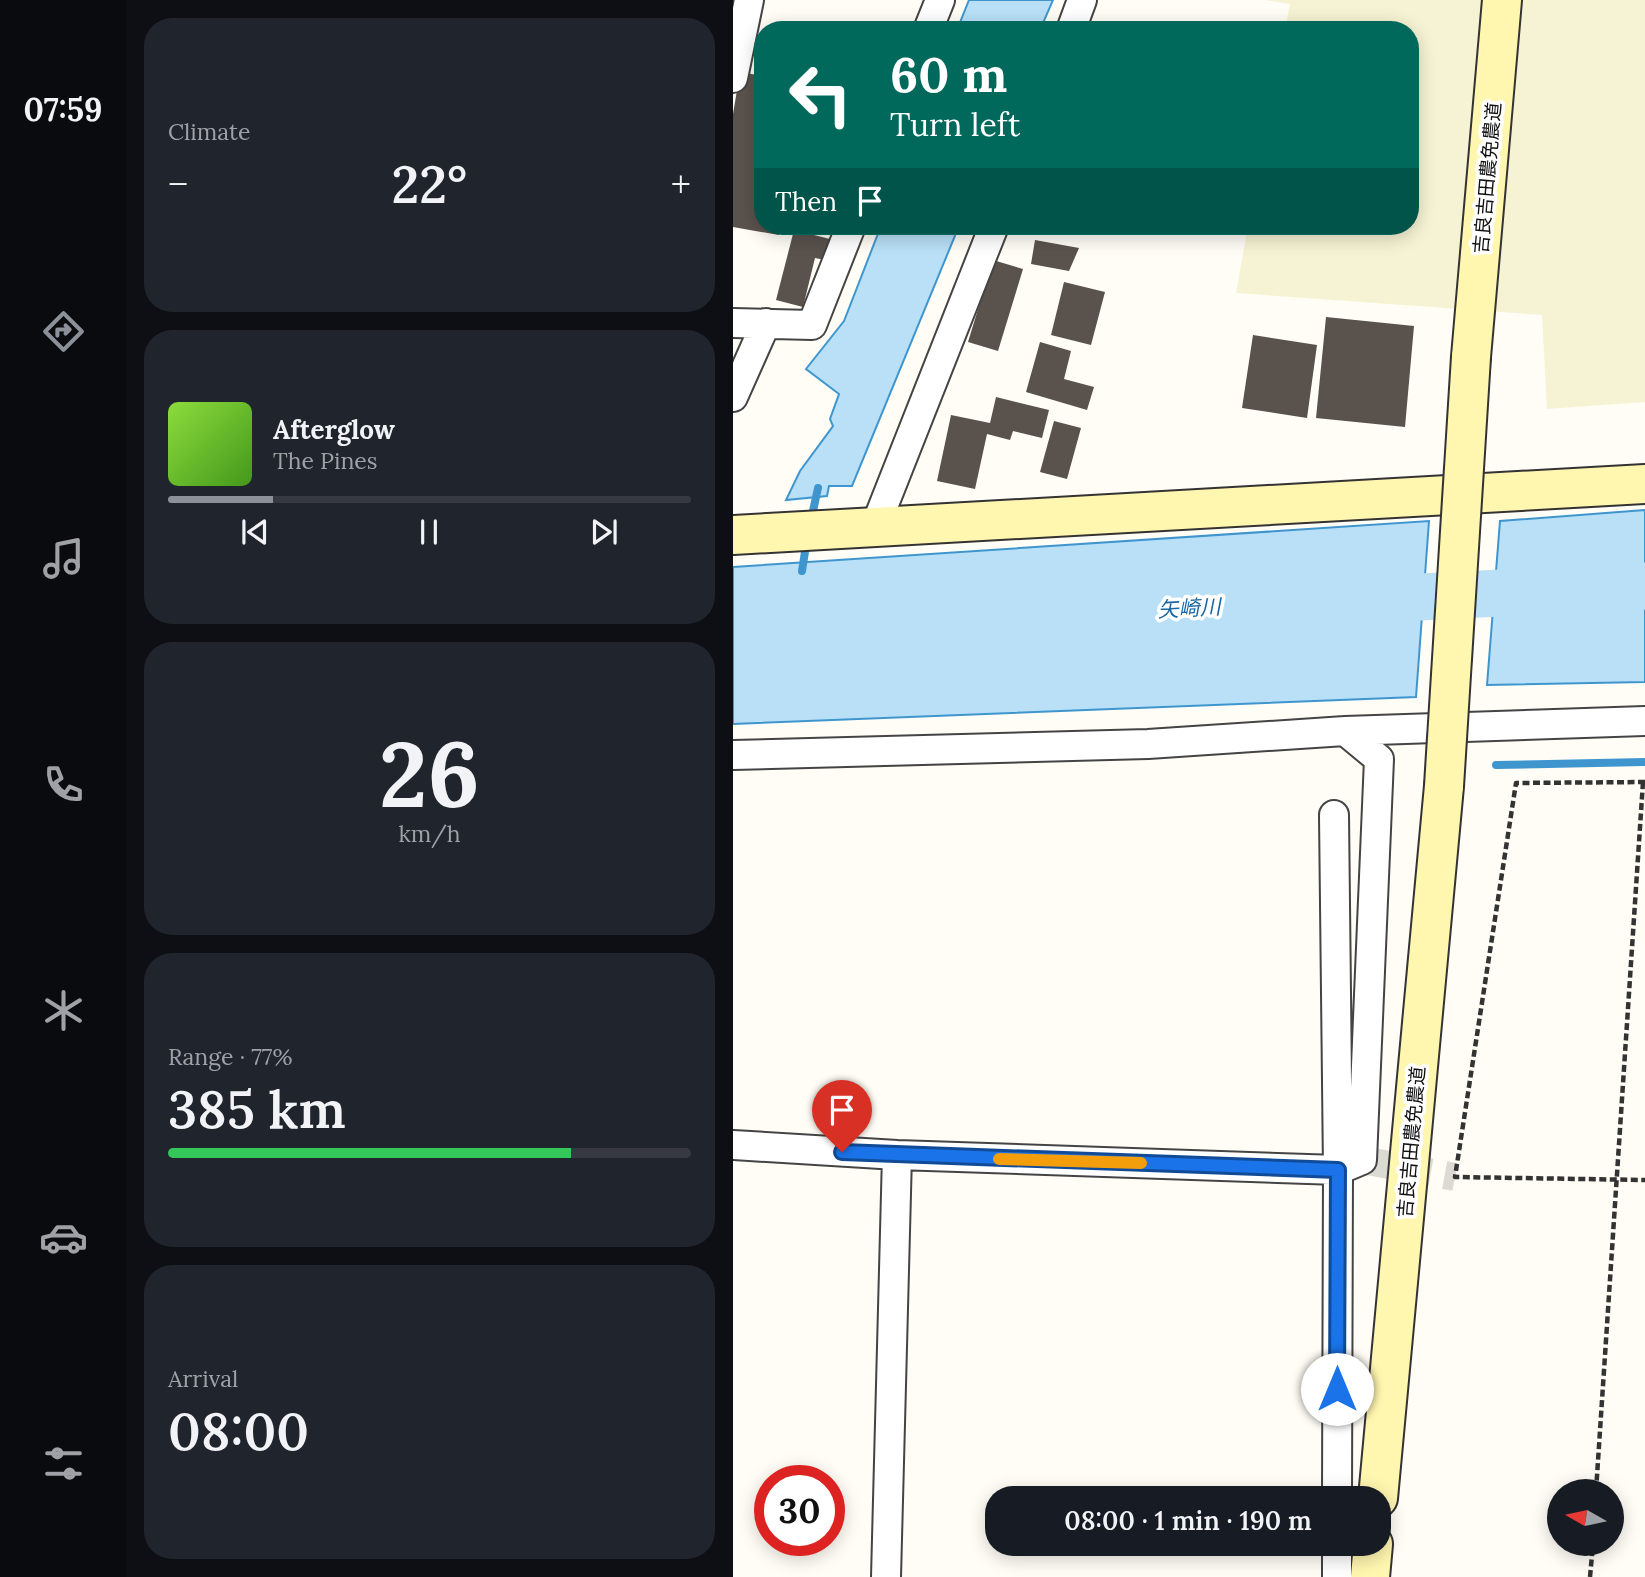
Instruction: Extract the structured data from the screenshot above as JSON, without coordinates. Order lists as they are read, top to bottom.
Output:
{
  "streets": {
    "street": ["吉良吉田農免農道"]
  },
  "water": ["矢崎川"],
  "north": "left",
  "page": {
    "tabs": "07:59",
    "tile": [
      "Climate",
      ["26", "km/h"],
      ["Range · 77%", "385 km"],
      ["Arrival", "08:00"]
    ],
    "turn": ["60 m", "Turn left"],
    "heat": ["−", "22°", "+"],
    "then": "Then",
    "song": ["Afterglow", "The Pines"],
    "limit": "30",
    "trip": "08:00 · 1 min · 190 m"
  }
}
